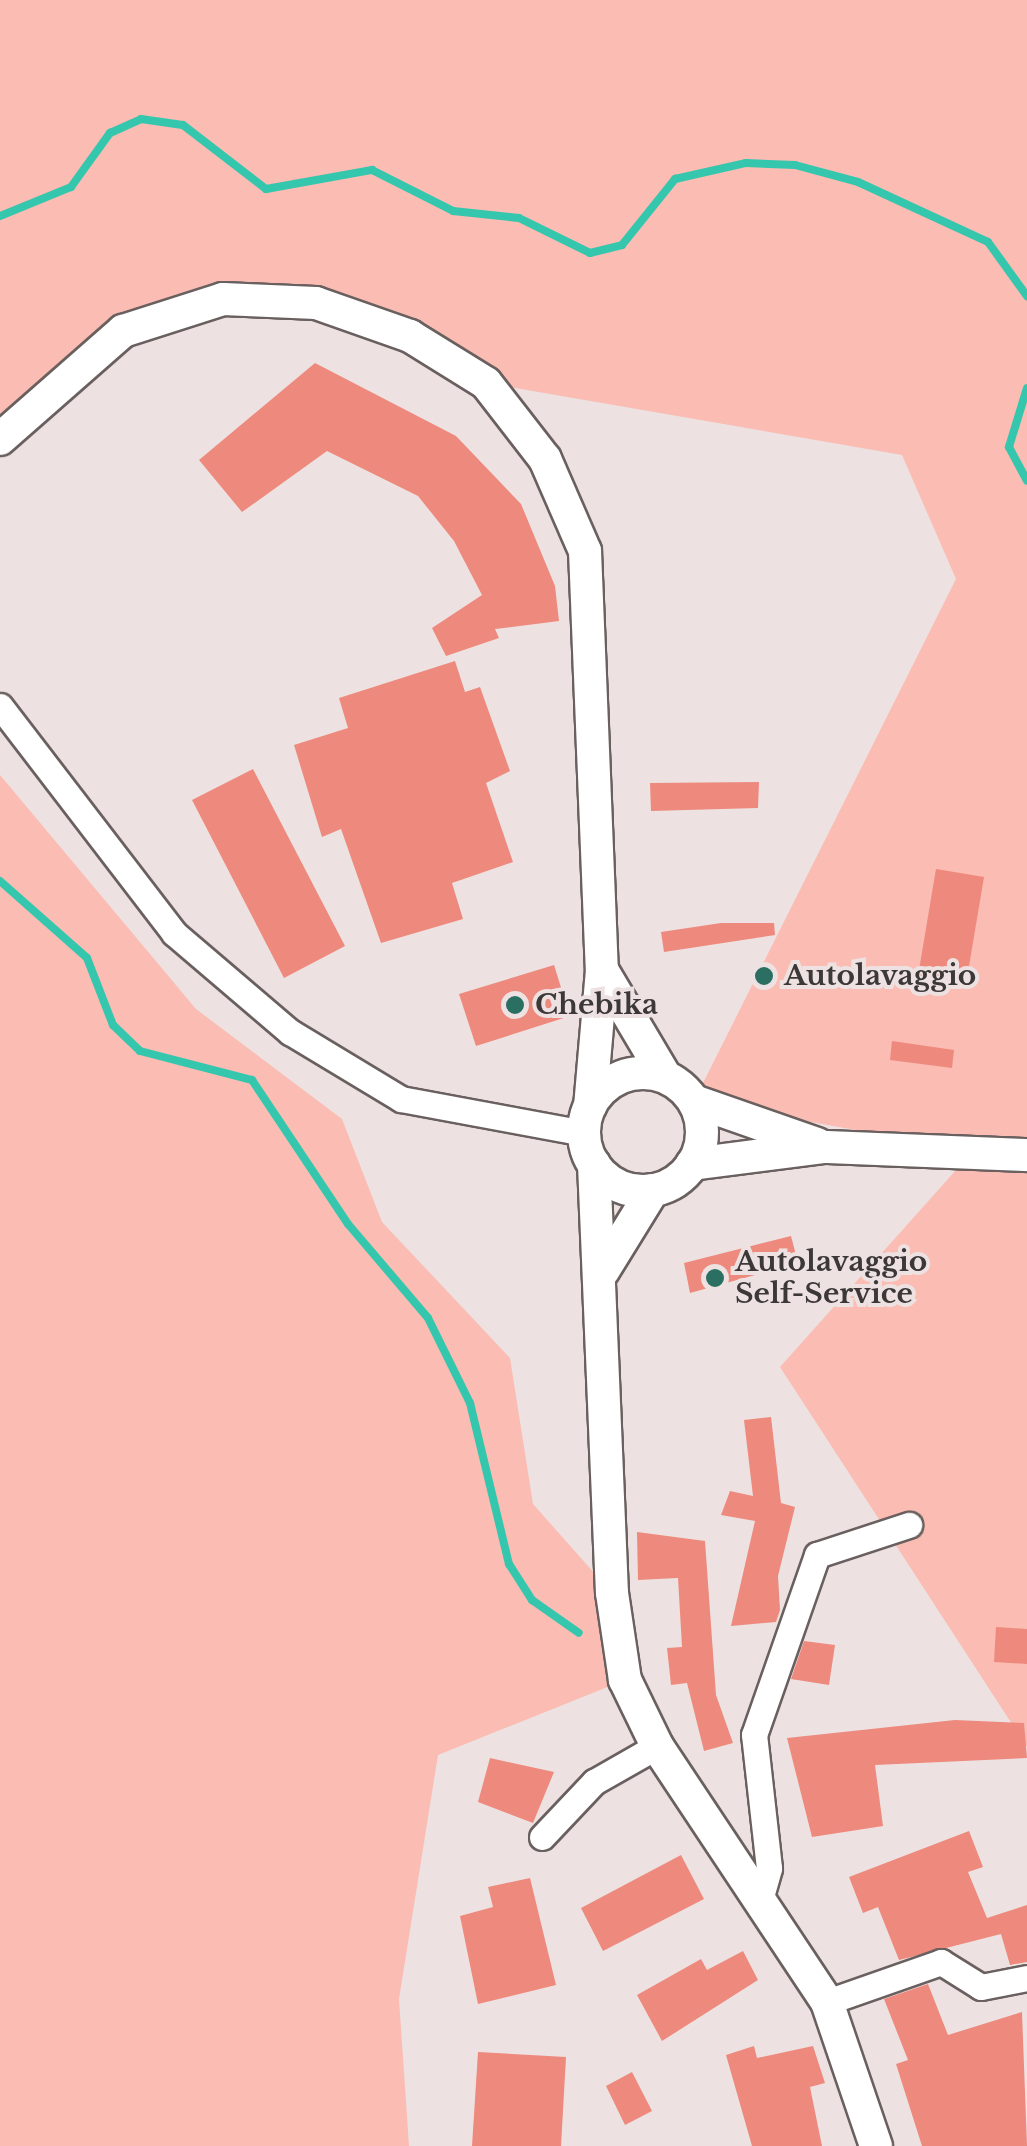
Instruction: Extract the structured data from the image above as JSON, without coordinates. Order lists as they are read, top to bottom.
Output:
{
  "places": ["Autolavaggio", "Chebika", "Autolavaggio Self-Service"]
}
